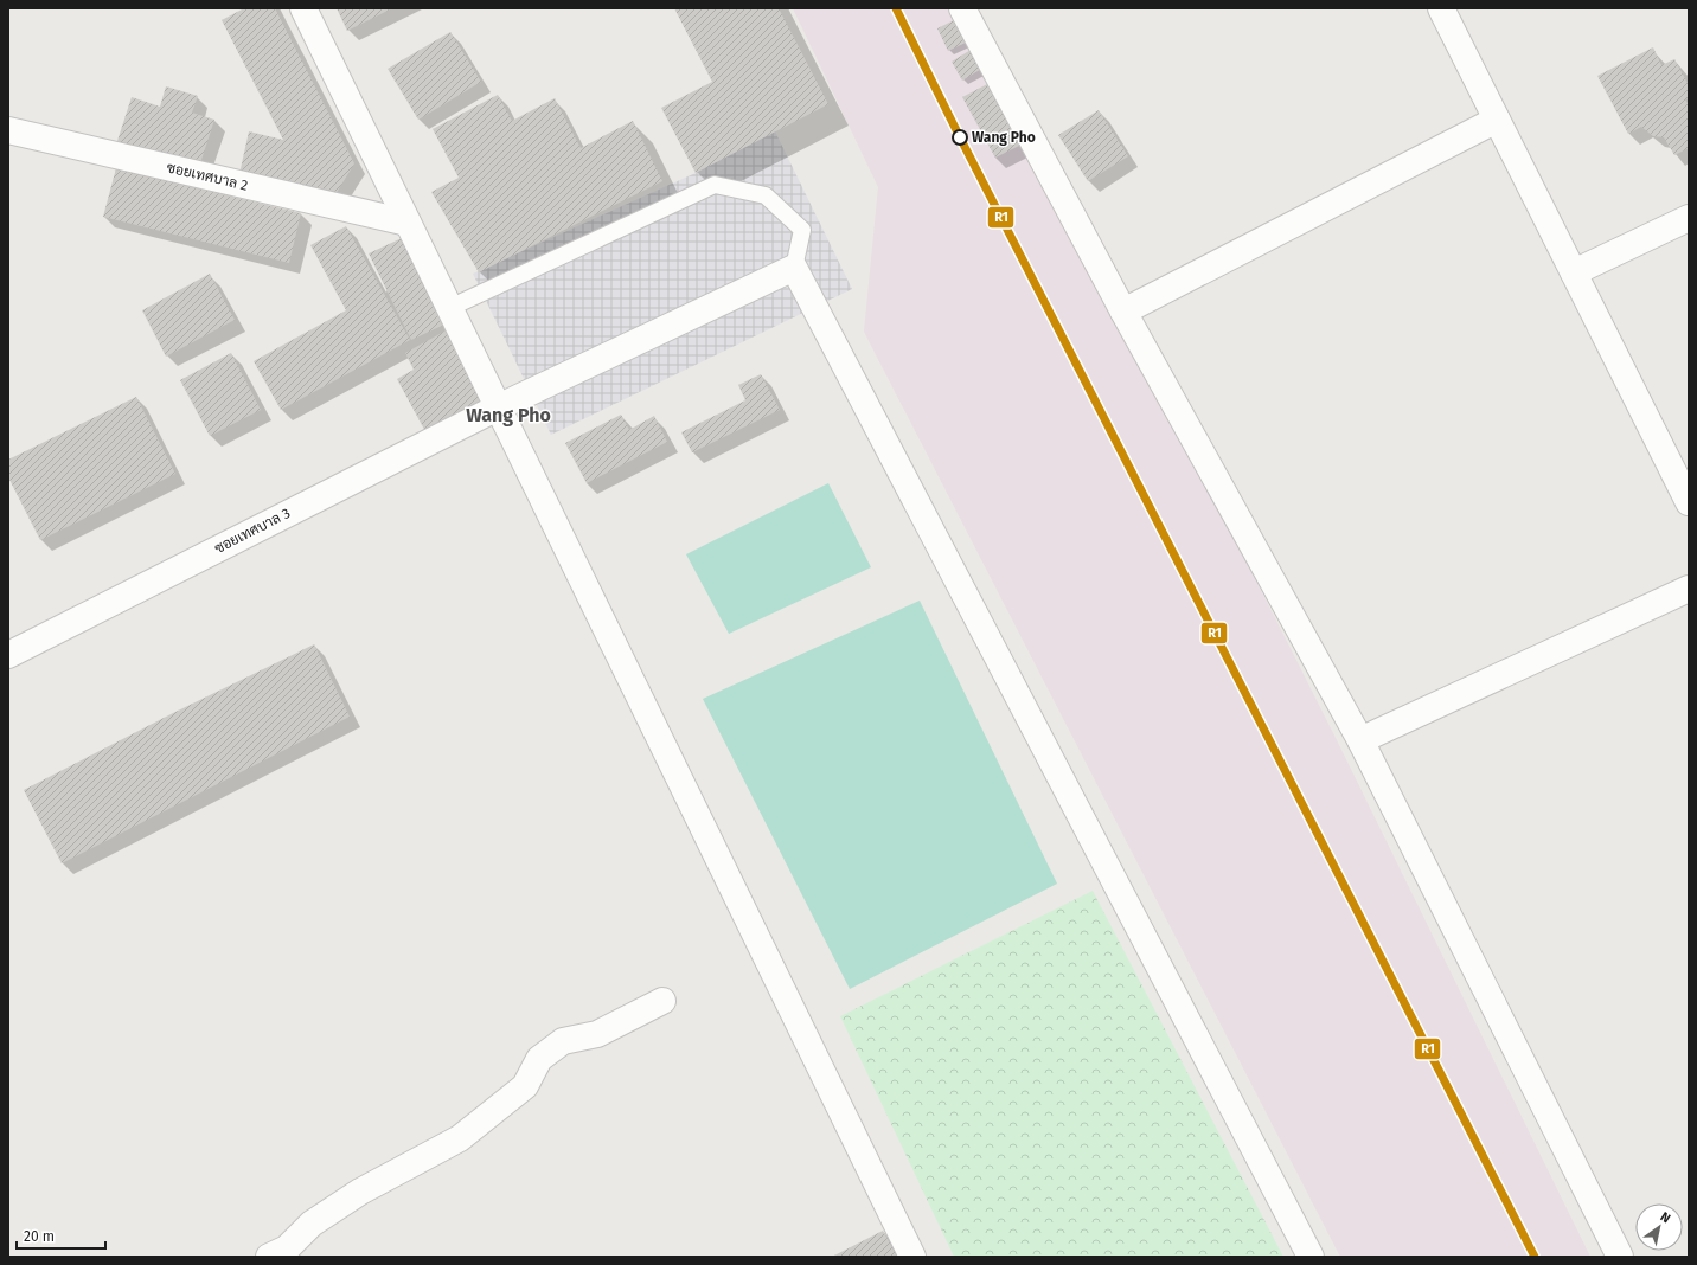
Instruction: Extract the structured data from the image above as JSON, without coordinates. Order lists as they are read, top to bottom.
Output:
{
  "streets": {
    "street": ["ซอยเทศบาล 2", "ซอยเทศบาล 3"]
  },
  "districts": ["Wang Pho"],
  "places": ["Wang Pho"],
  "lines": ["transit line R1"],
  "scale_bar": "20 m",
  "north": "top right"
}
